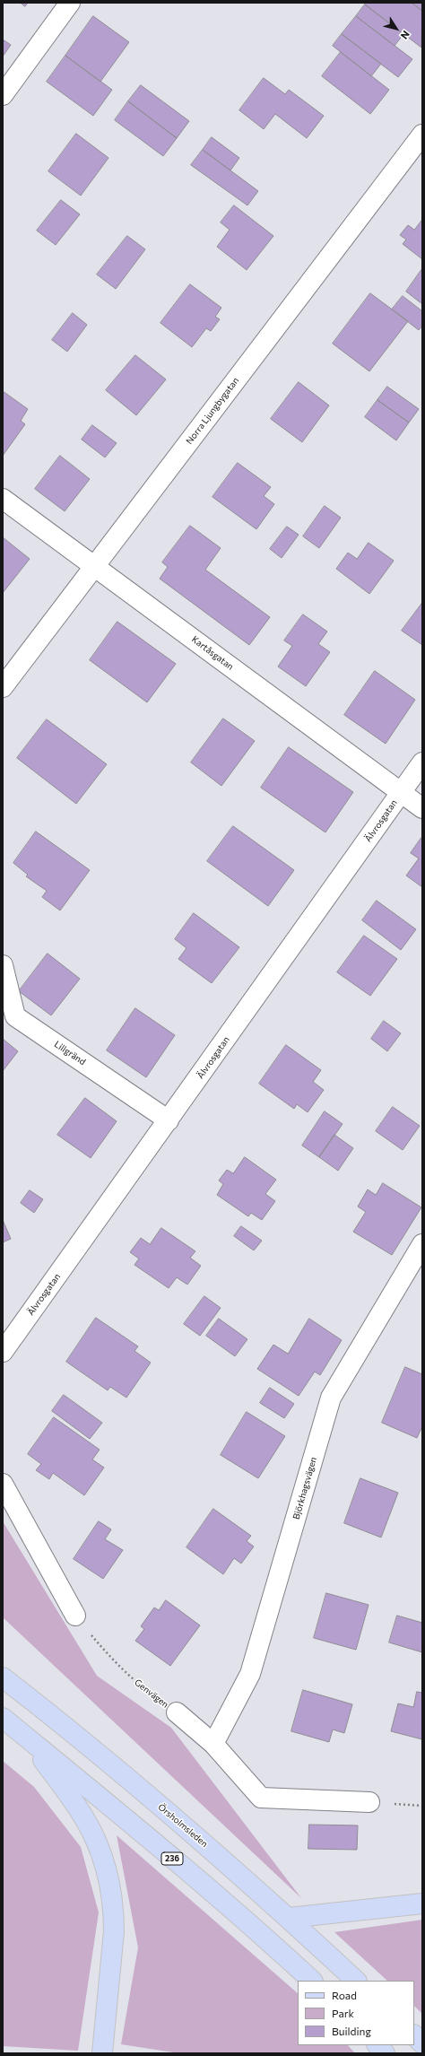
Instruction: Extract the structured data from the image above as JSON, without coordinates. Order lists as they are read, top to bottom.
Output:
{
  "streets": {
    "main road": ["Örsholmsleden", "236"],
    "street": [
      "Norra Ljungbygatan",
      "Kartåsgatan",
      "Älvrosgatan",
      "Lillgränd",
      "Björkhagsvägen",
      "Genvägen"
    ]
  },
  "crossings": [
    ["Norra Ljungbygatan", "Kartåsgatan"],
    ["Kartåsgatan", "Älvrosgatan"],
    ["Älvrosgatan", "Lillgränd"],
    ["Björkhagsvägen", "Genvägen"]
  ],
  "legend": ["Road", "Park", "Building"],
  "north": "bottom right"
}
